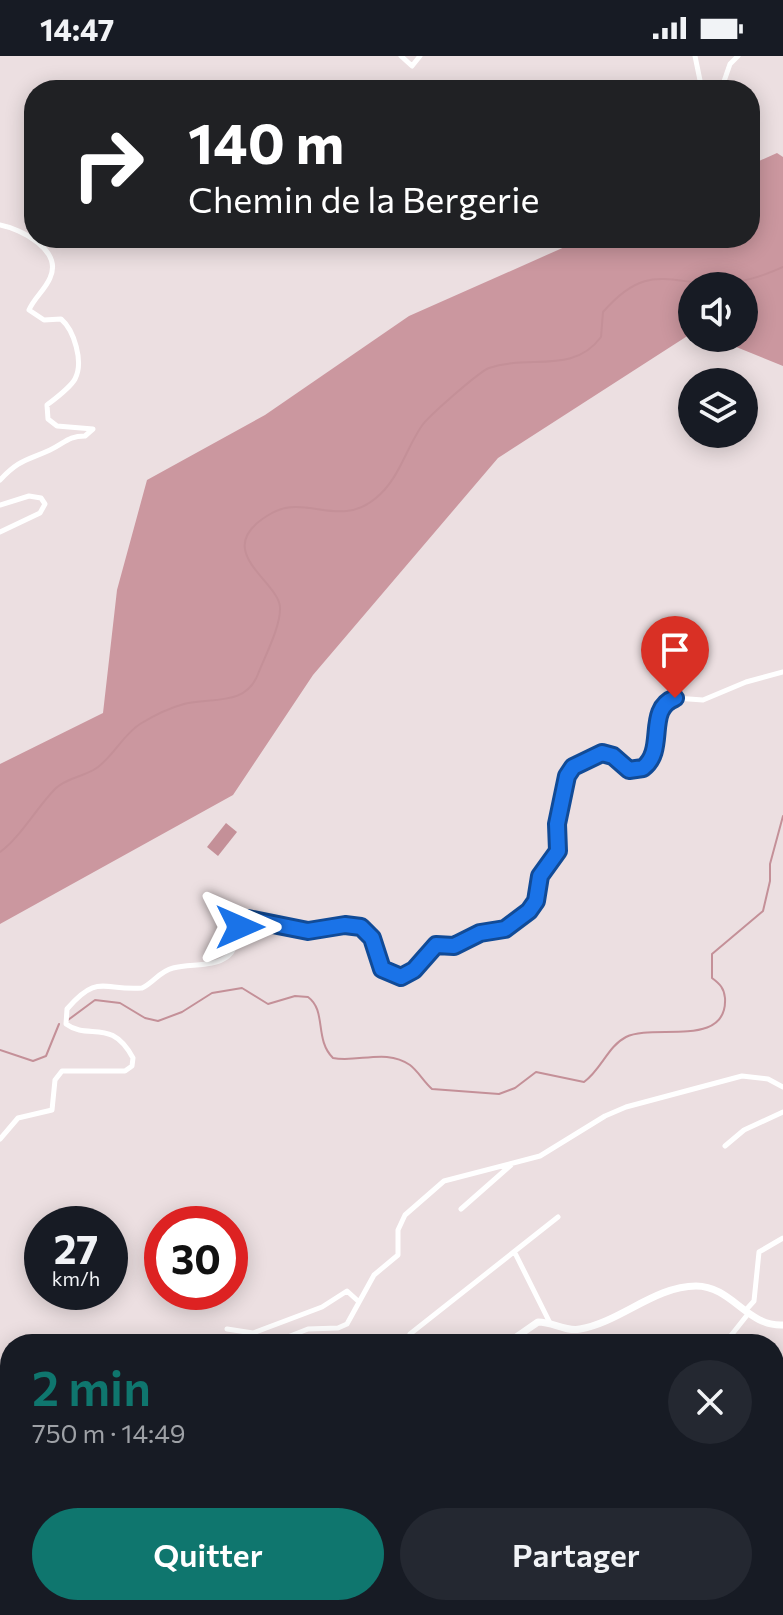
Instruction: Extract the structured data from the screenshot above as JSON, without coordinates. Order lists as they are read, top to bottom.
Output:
{
  "page": {
    "status": "14:47",
    "turn": ["140 m", "Chemin de la Bergerie"],
    "speed": "27 km/h",
    "limit": "30",
    "heading": ["2 min", "750 m · 14:49"],
    "buttons": ["Quitter", "Partager"]
  }
}
